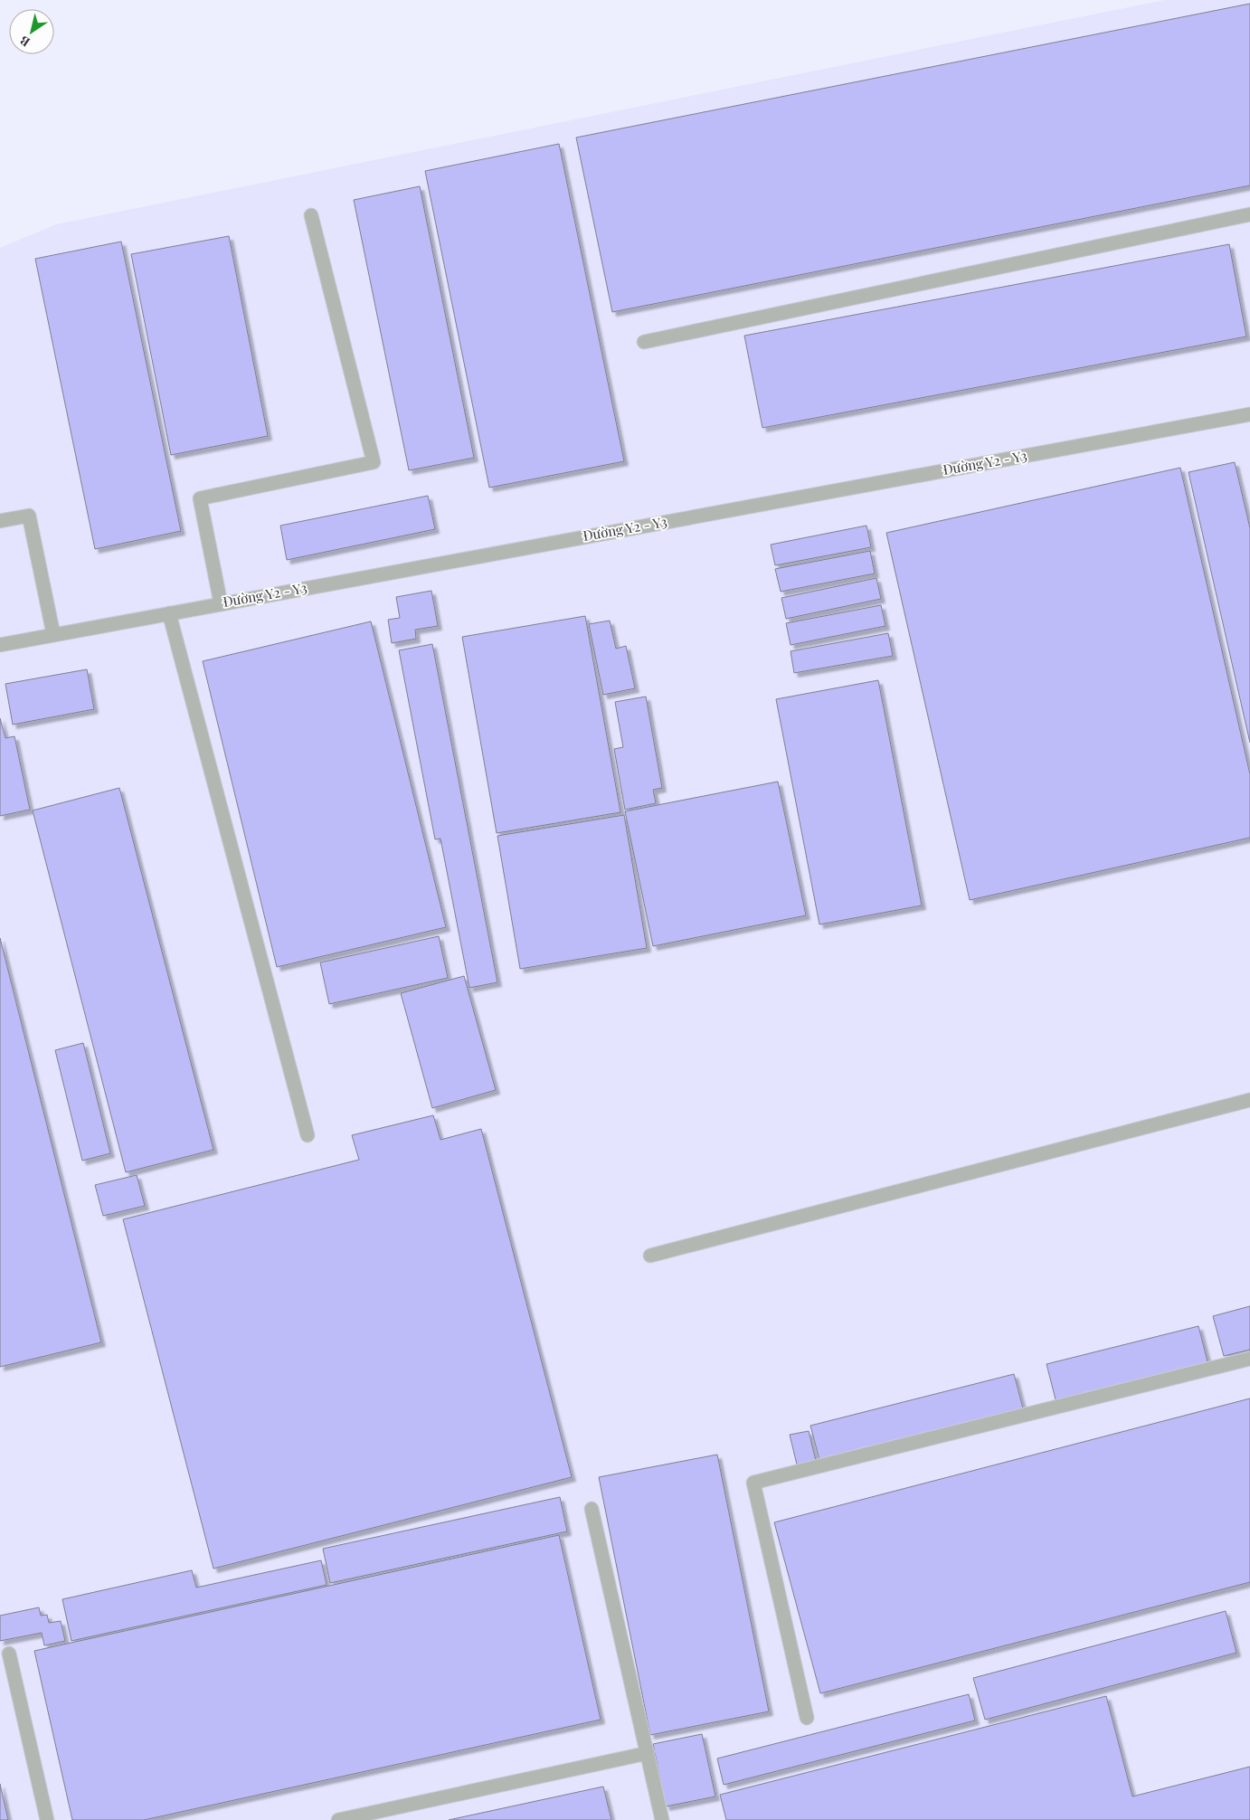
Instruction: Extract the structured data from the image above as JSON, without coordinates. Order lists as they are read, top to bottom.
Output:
{
  "streets": {
    "lane": ["Đường Y2 - Y3"]
  },
  "north": "bottom left"
}
